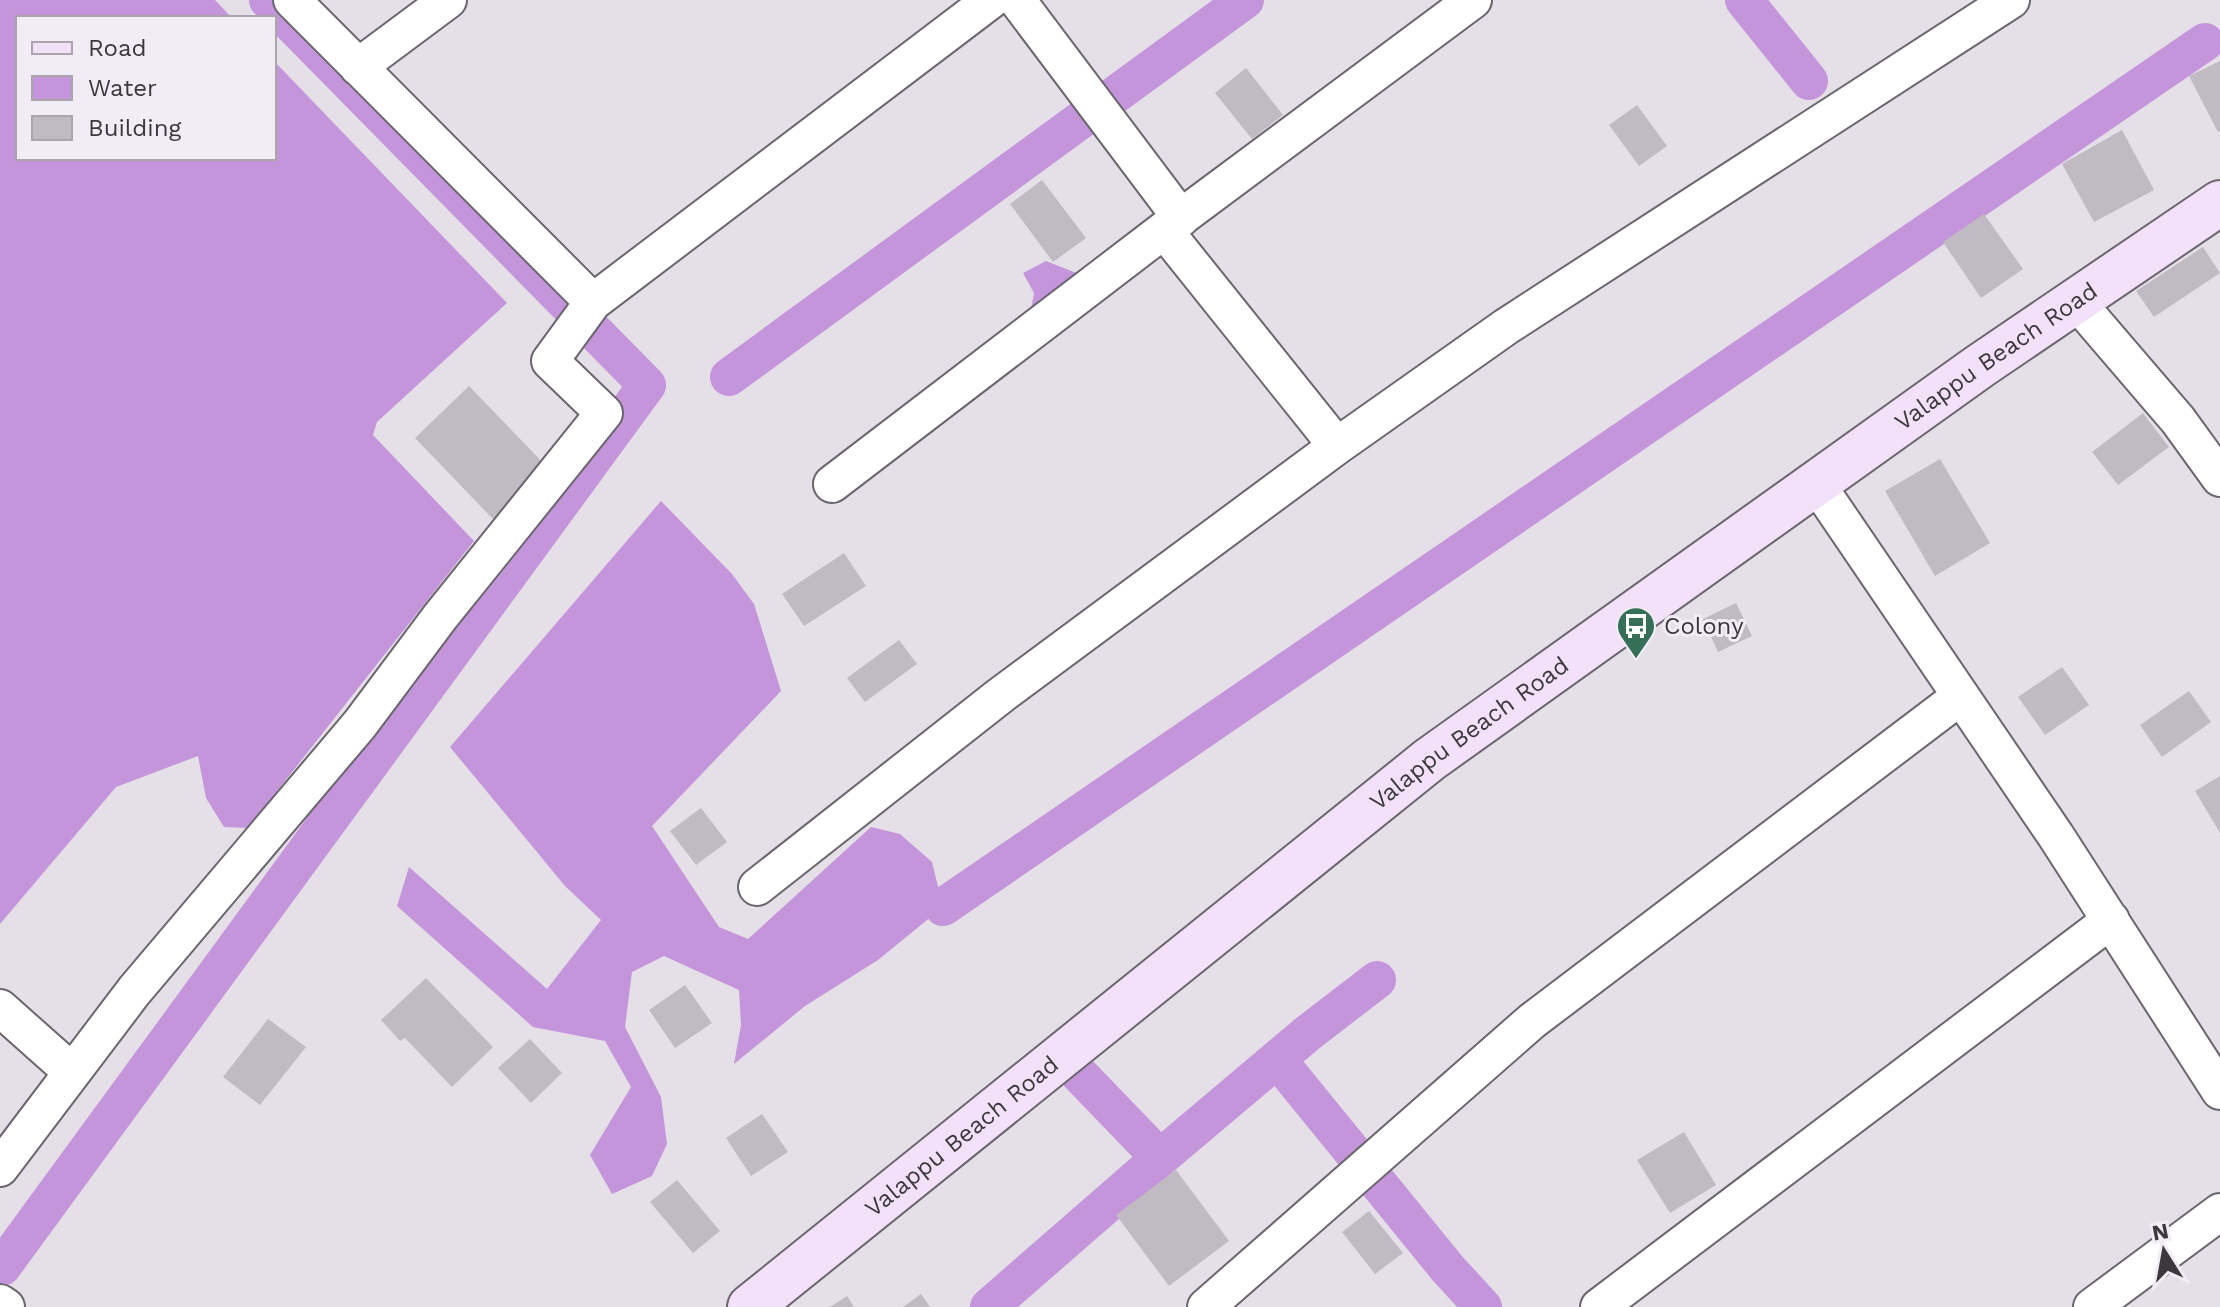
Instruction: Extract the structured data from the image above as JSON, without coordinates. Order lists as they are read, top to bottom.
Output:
{
  "streets": {
    "main road": ["Valappu Beach Road"]
  },
  "places": {
    "bus stop": ["Colony"]
  },
  "legend": ["Road", "Water", "Building"],
  "north": "top"
}
